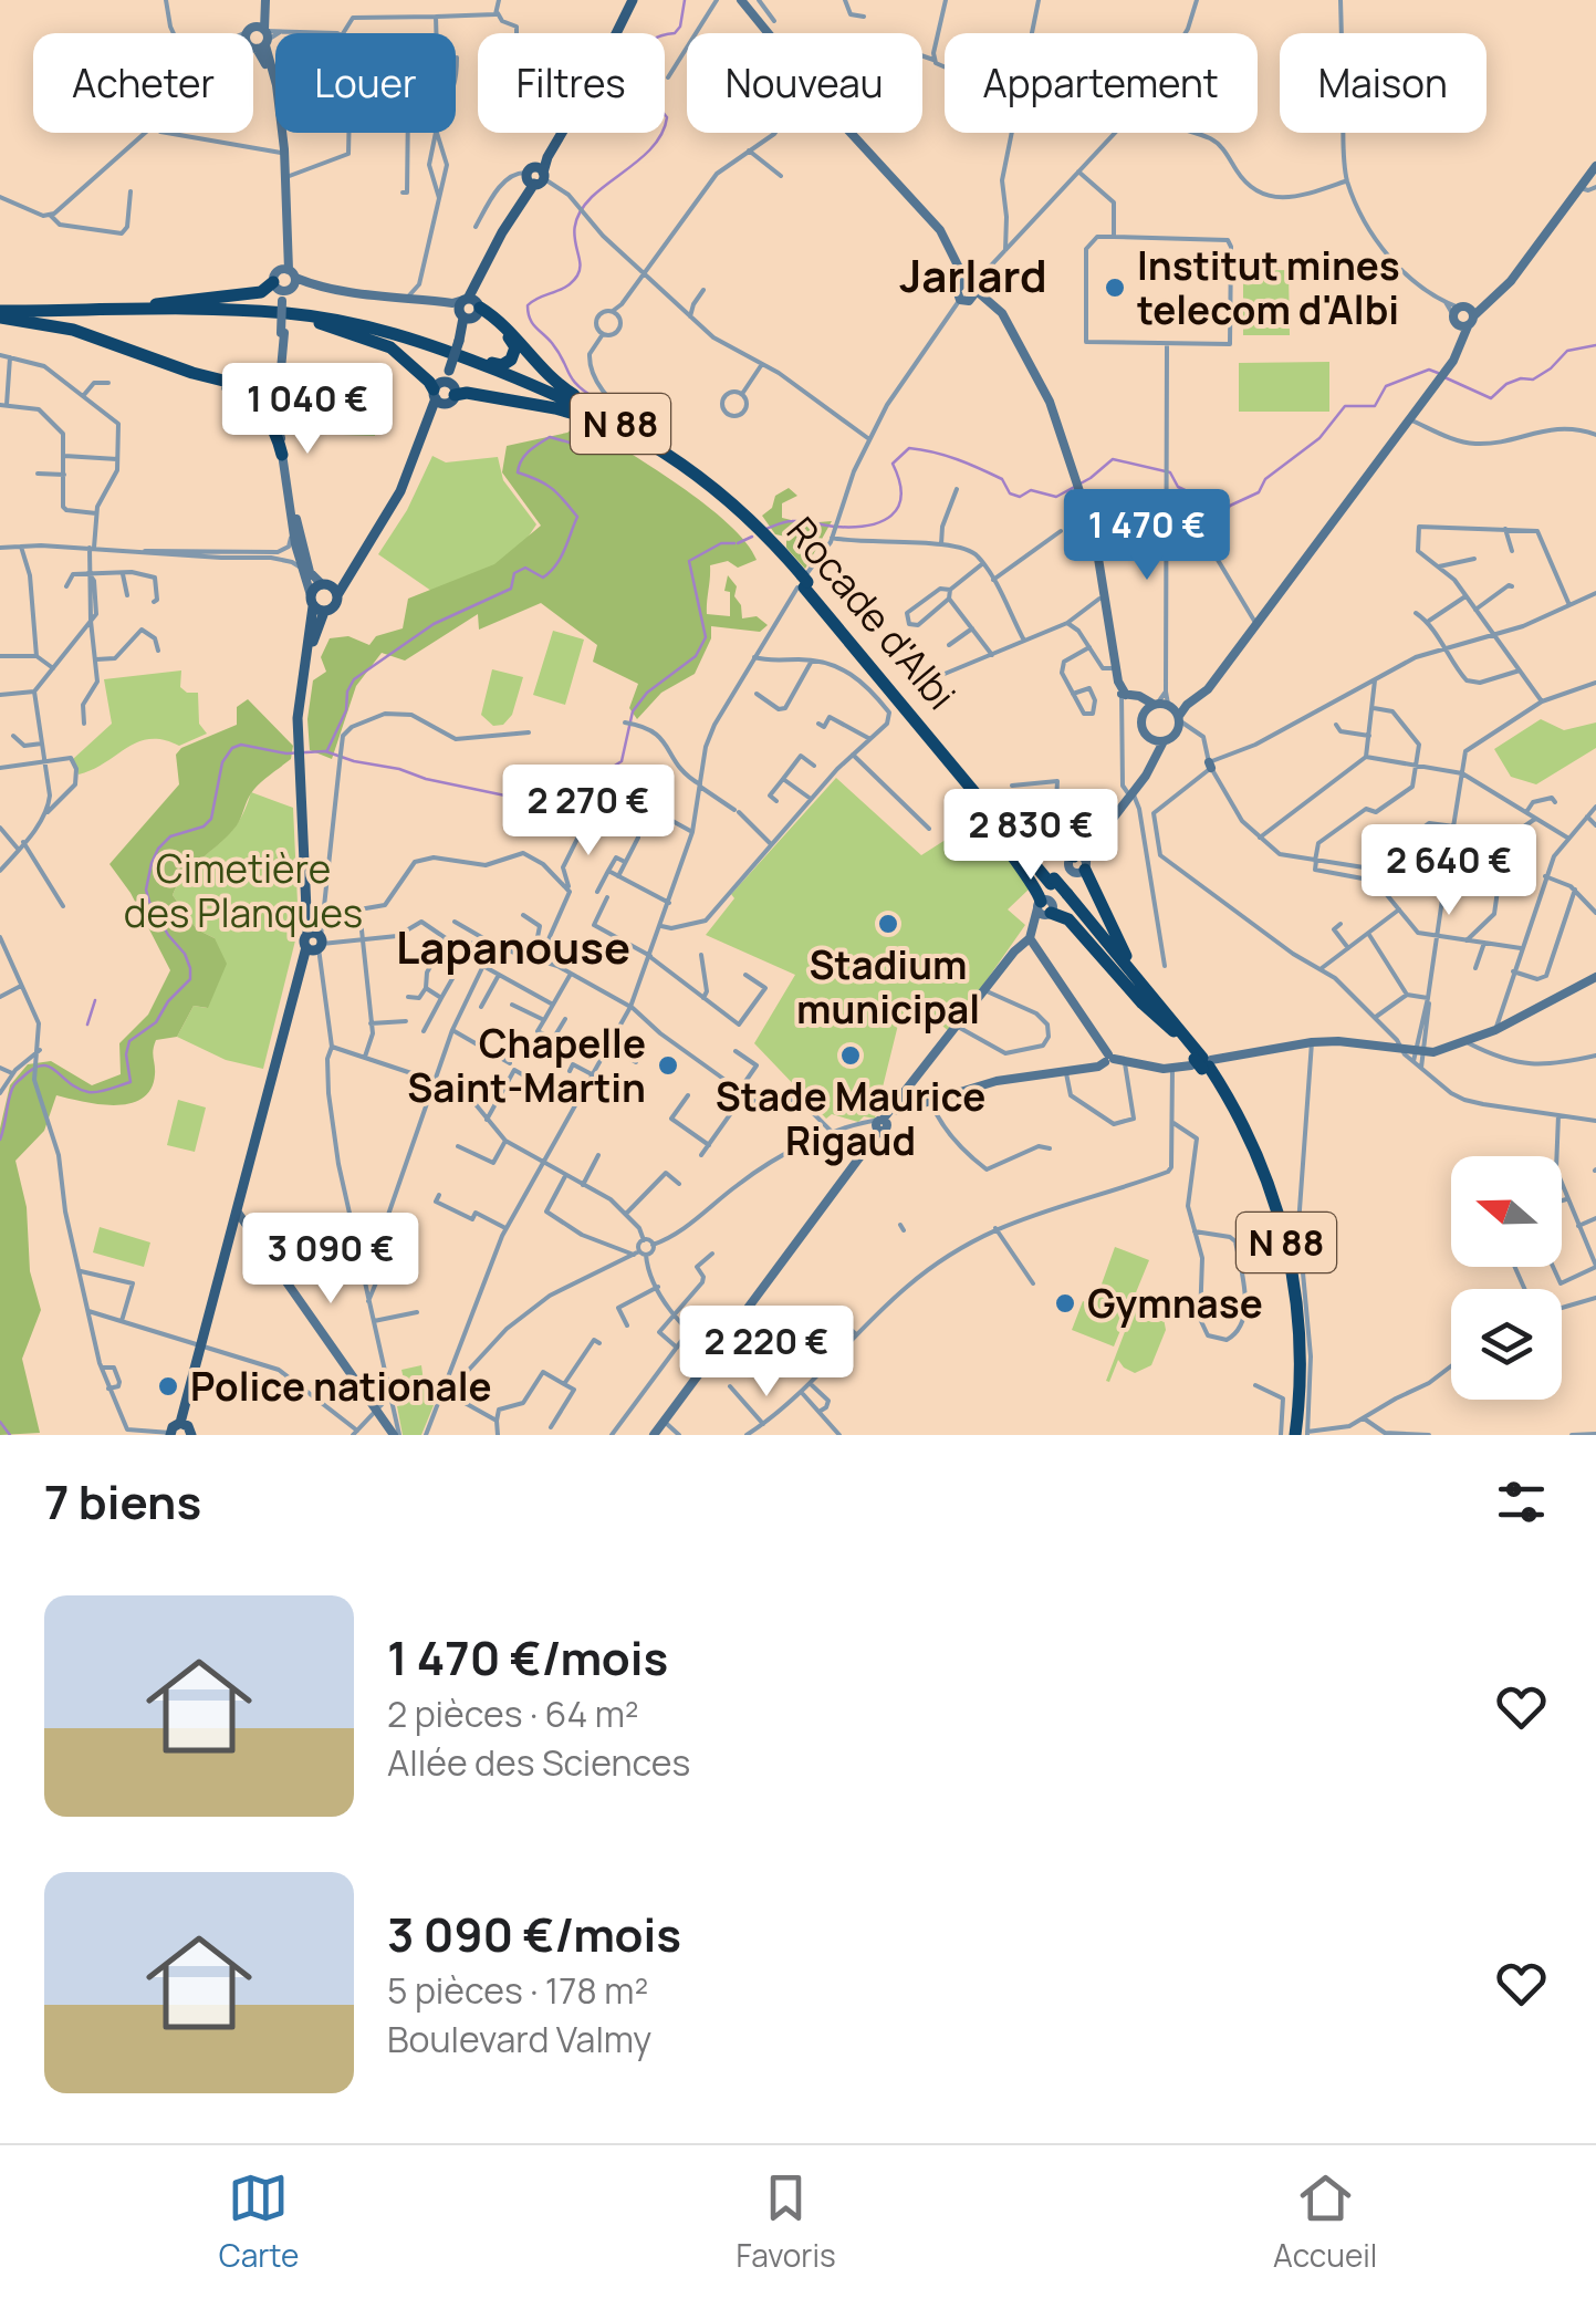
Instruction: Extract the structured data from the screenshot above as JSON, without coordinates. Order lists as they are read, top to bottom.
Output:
{
  "streets": {
    "highway": ["N 88", "Rocade d'Albi"]
  },
  "districts": ["Jarlard", "Lapanouse"],
  "parks": ["Cimetière des Planques"],
  "places": [
    "Institut mines telecom d'Albi",
    "Stadium municipal",
    "Stade Maurice Rigaud",
    "Chapelle Saint-Martin",
    "Gymnase",
    "Police nationale"
  ],
  "north": "left",
  "page": {
    "chip": [
      "Acheter",
      "Louer",
      "Filtres",
      "Nouveau",
      "Appartement",
      "Maison"
    ],
    "price": [
      "1 040 €",
      "1 470 €",
      "2 270 €",
      "2 830 €",
      "2 640 €",
      "3 090 €",
      "2 220 €"
    ],
    "heading": "7 biens",
    "list": [
      {
        "name": "1 470 €/mois",
        "note": "2 pièces · 64 m² · Allée des Sciences"
      },
      {
        "name": "3 090 €/mois",
        "note": "5 pièces · 178 m² · Boulevard Valmy"
      }
    ],
    "tabs": ["Carte", "Favoris", "Accueil"]
  }
}
